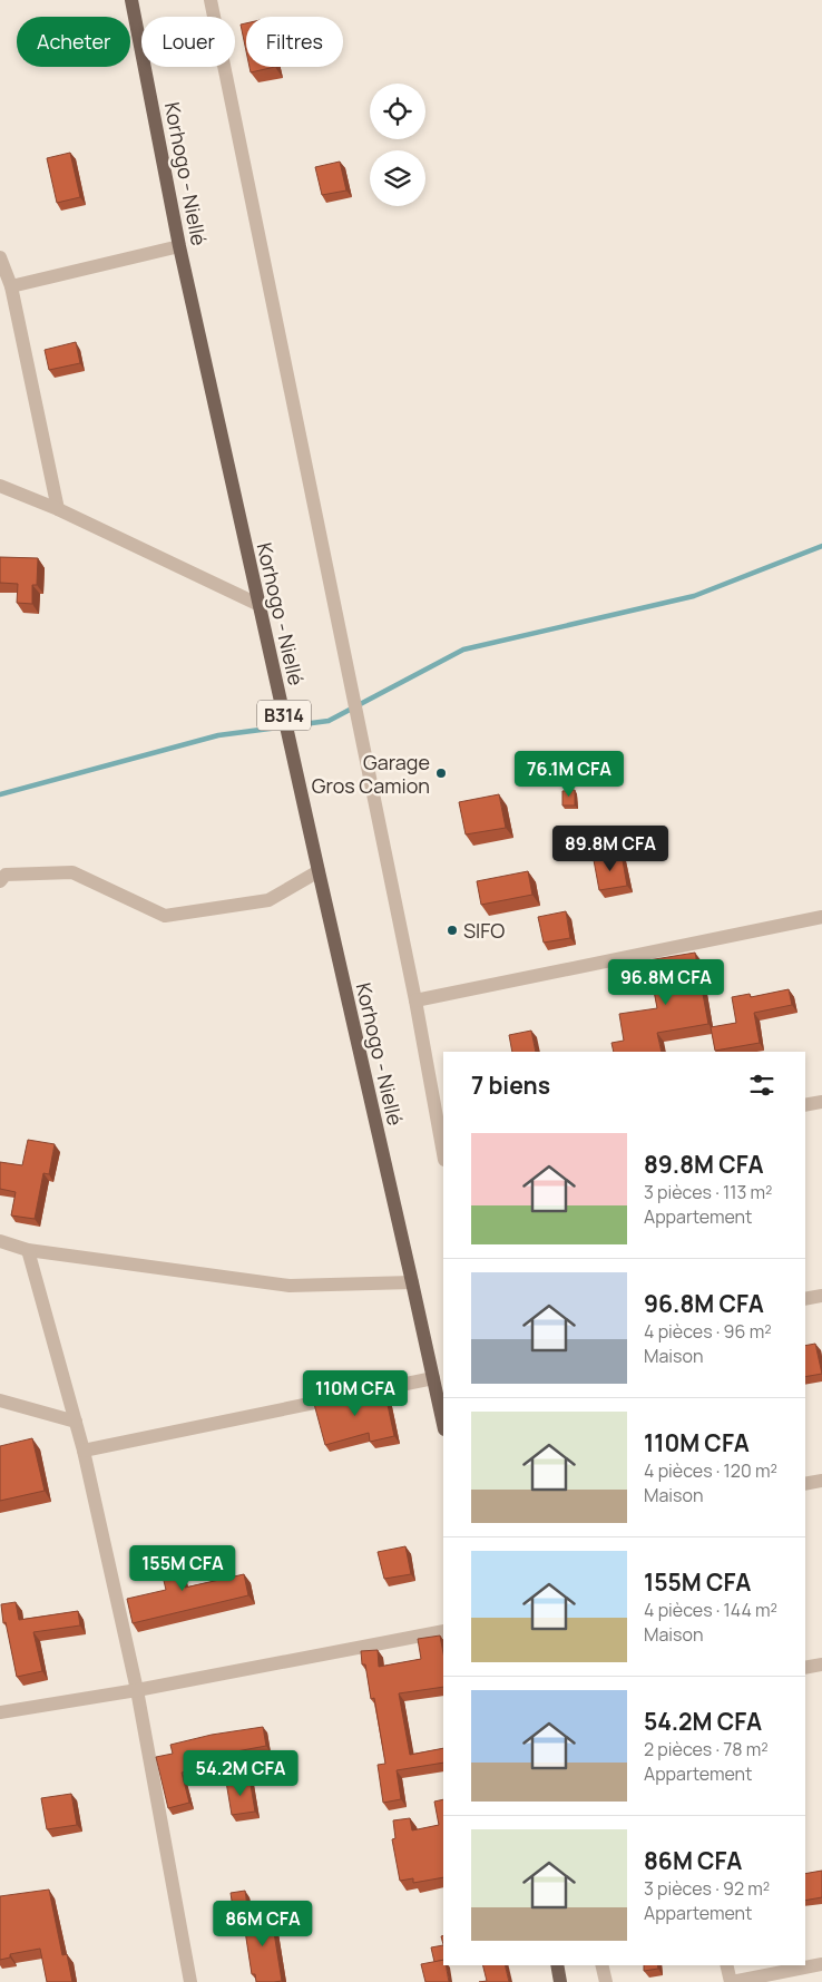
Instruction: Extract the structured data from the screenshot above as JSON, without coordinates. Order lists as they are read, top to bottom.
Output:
{
  "streets": {
    "main road": ["Korhogo - Niellé", "B314"]
  },
  "places": ["Garage Gros Camion", "SIFO"],
  "page": {
    "chip": ["Acheter", "Louer", "Filtres"],
    "price": [
      "76.1M CFA",
      "89.8M CFA",
      "96.8M CFA",
      "110M CFA",
      "155M CFA",
      "54.2M CFA",
      "86M CFA"
    ],
    "heading": "7 biens",
    "list": [
      {
        "name": "89.8M CFA",
        "note": "3 pièces · 113 m² · Appartement"
      },
      {
        "name": "96.8M CFA",
        "note": "4 pièces · 96 m² · Maison"
      },
      {
        "name": "110M CFA",
        "note": "4 pièces · 120 m² · Maison"
      },
      {
        "name": "155M CFA",
        "note": "4 pièces · 144 m² · Maison"
      },
      {
        "name": "54.2M CFA",
        "note": "2 pièces · 78 m² · Appartement"
      },
      {
        "name": "86M CFA",
        "note": "3 pièces · 92 m² · Appartement"
      }
    ]
  }
}
